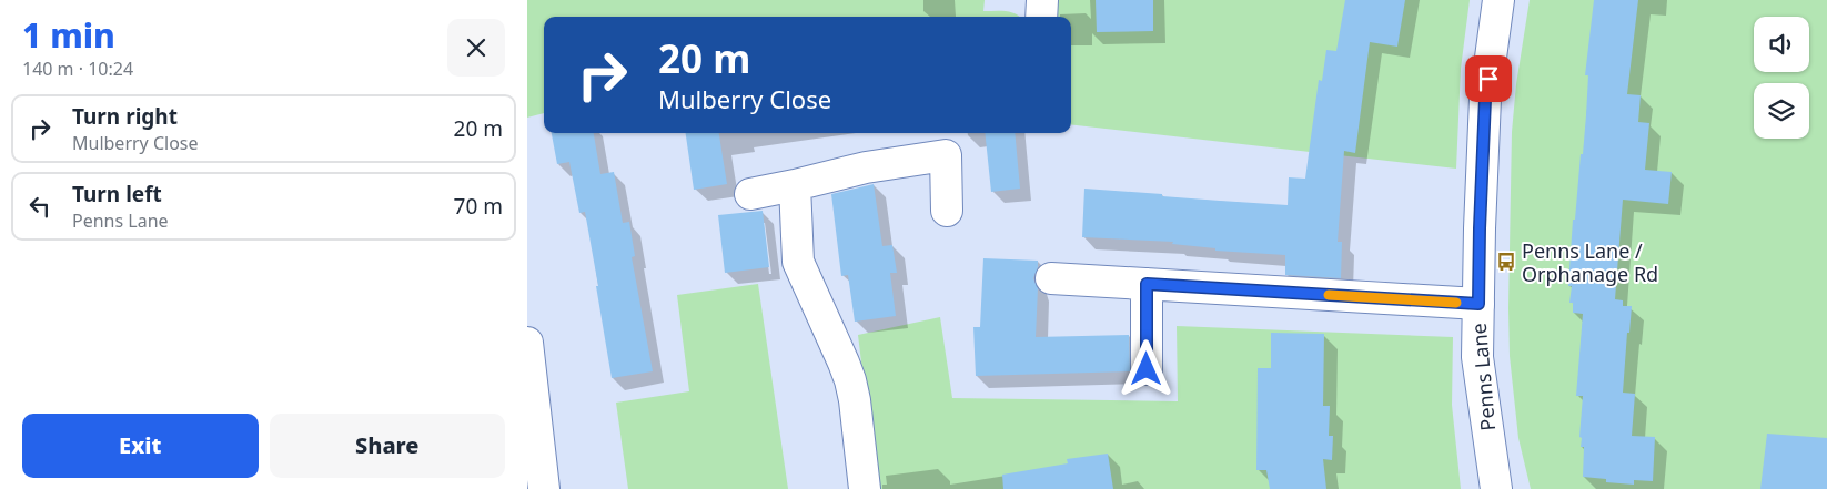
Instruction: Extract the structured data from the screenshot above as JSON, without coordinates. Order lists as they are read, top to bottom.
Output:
{
  "streets": {
    "street": ["Penns Lane"]
  },
  "places": {
    "bus stop": ["Penns Lane / Orphanage Rd"]
  },
  "page": {
    "heading": ["1 min", "140 m · 10:24"],
    "turn": ["20 m", "Mulberry Close"],
    "list": [
      {
        "name": "Turn right",
        "note": "Mulberry Close",
        "value": "20 m"
      },
      {
        "name": "Turn left",
        "note": "Penns Lane",
        "value": "70 m"
      }
    ],
    "buttons": ["Exit", "Share"]
  }
}
